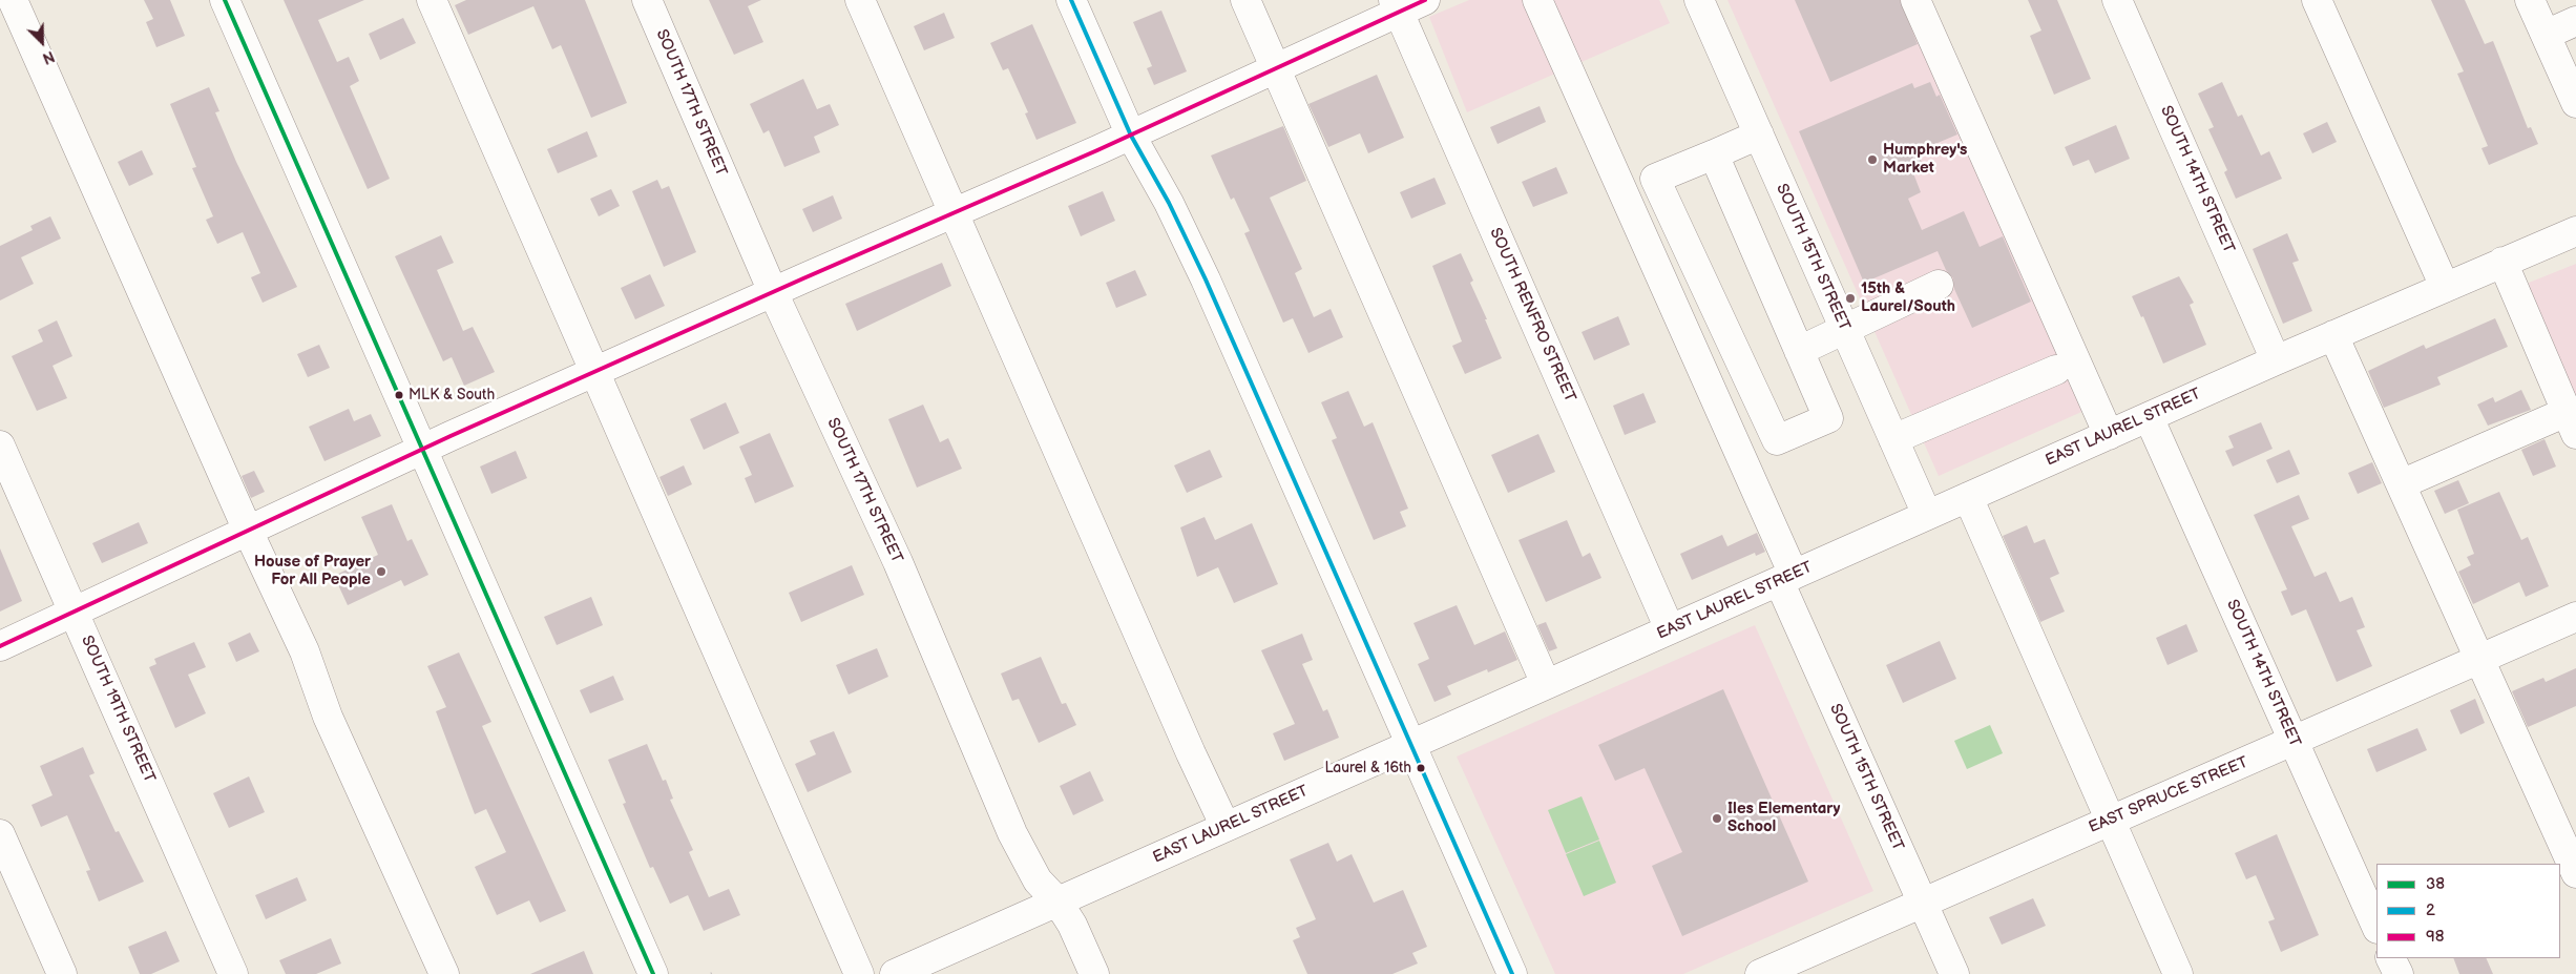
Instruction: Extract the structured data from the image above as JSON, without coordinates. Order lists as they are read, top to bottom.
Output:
{
  "streets": {
    "street": [
      "SOUTH 17TH STREET",
      "SOUTH 14TH STREET",
      "SOUTH 15TH STREET",
      "SOUTH RENFRO STREET",
      "EAST LAUREL STREET",
      "SOUTH 19TH STREET",
      "EAST SPRUCE STREET"
    ]
  },
  "crossings": [
    ["SOUTH 17TH STREET", "EAST LAUREL STREET"],
    ["SOUTH 14TH STREET", "EAST LAUREL STREET"],
    ["SOUTH 14TH STREET", "EAST SPRUCE STREET"],
    ["SOUTH 15TH STREET", "EAST LAUREL STREET"],
    ["SOUTH 15TH STREET", "EAST SPRUCE STREET"],
    ["SOUTH RENFRO STREET", "EAST LAUREL STREET"]
  ],
  "places": [
    "Humphrey's Market",
    "15th & Laurel/South",
    "MLK & South",
    "House of Prayer For All People",
    "Laurel & 16th",
    "Iles Elementary School"
  ],
  "lines": ["transit line 38", "transit line 2", "transit line 98"],
  "legend": ["38", "2", "98"],
  "north": "bottom right"
}
